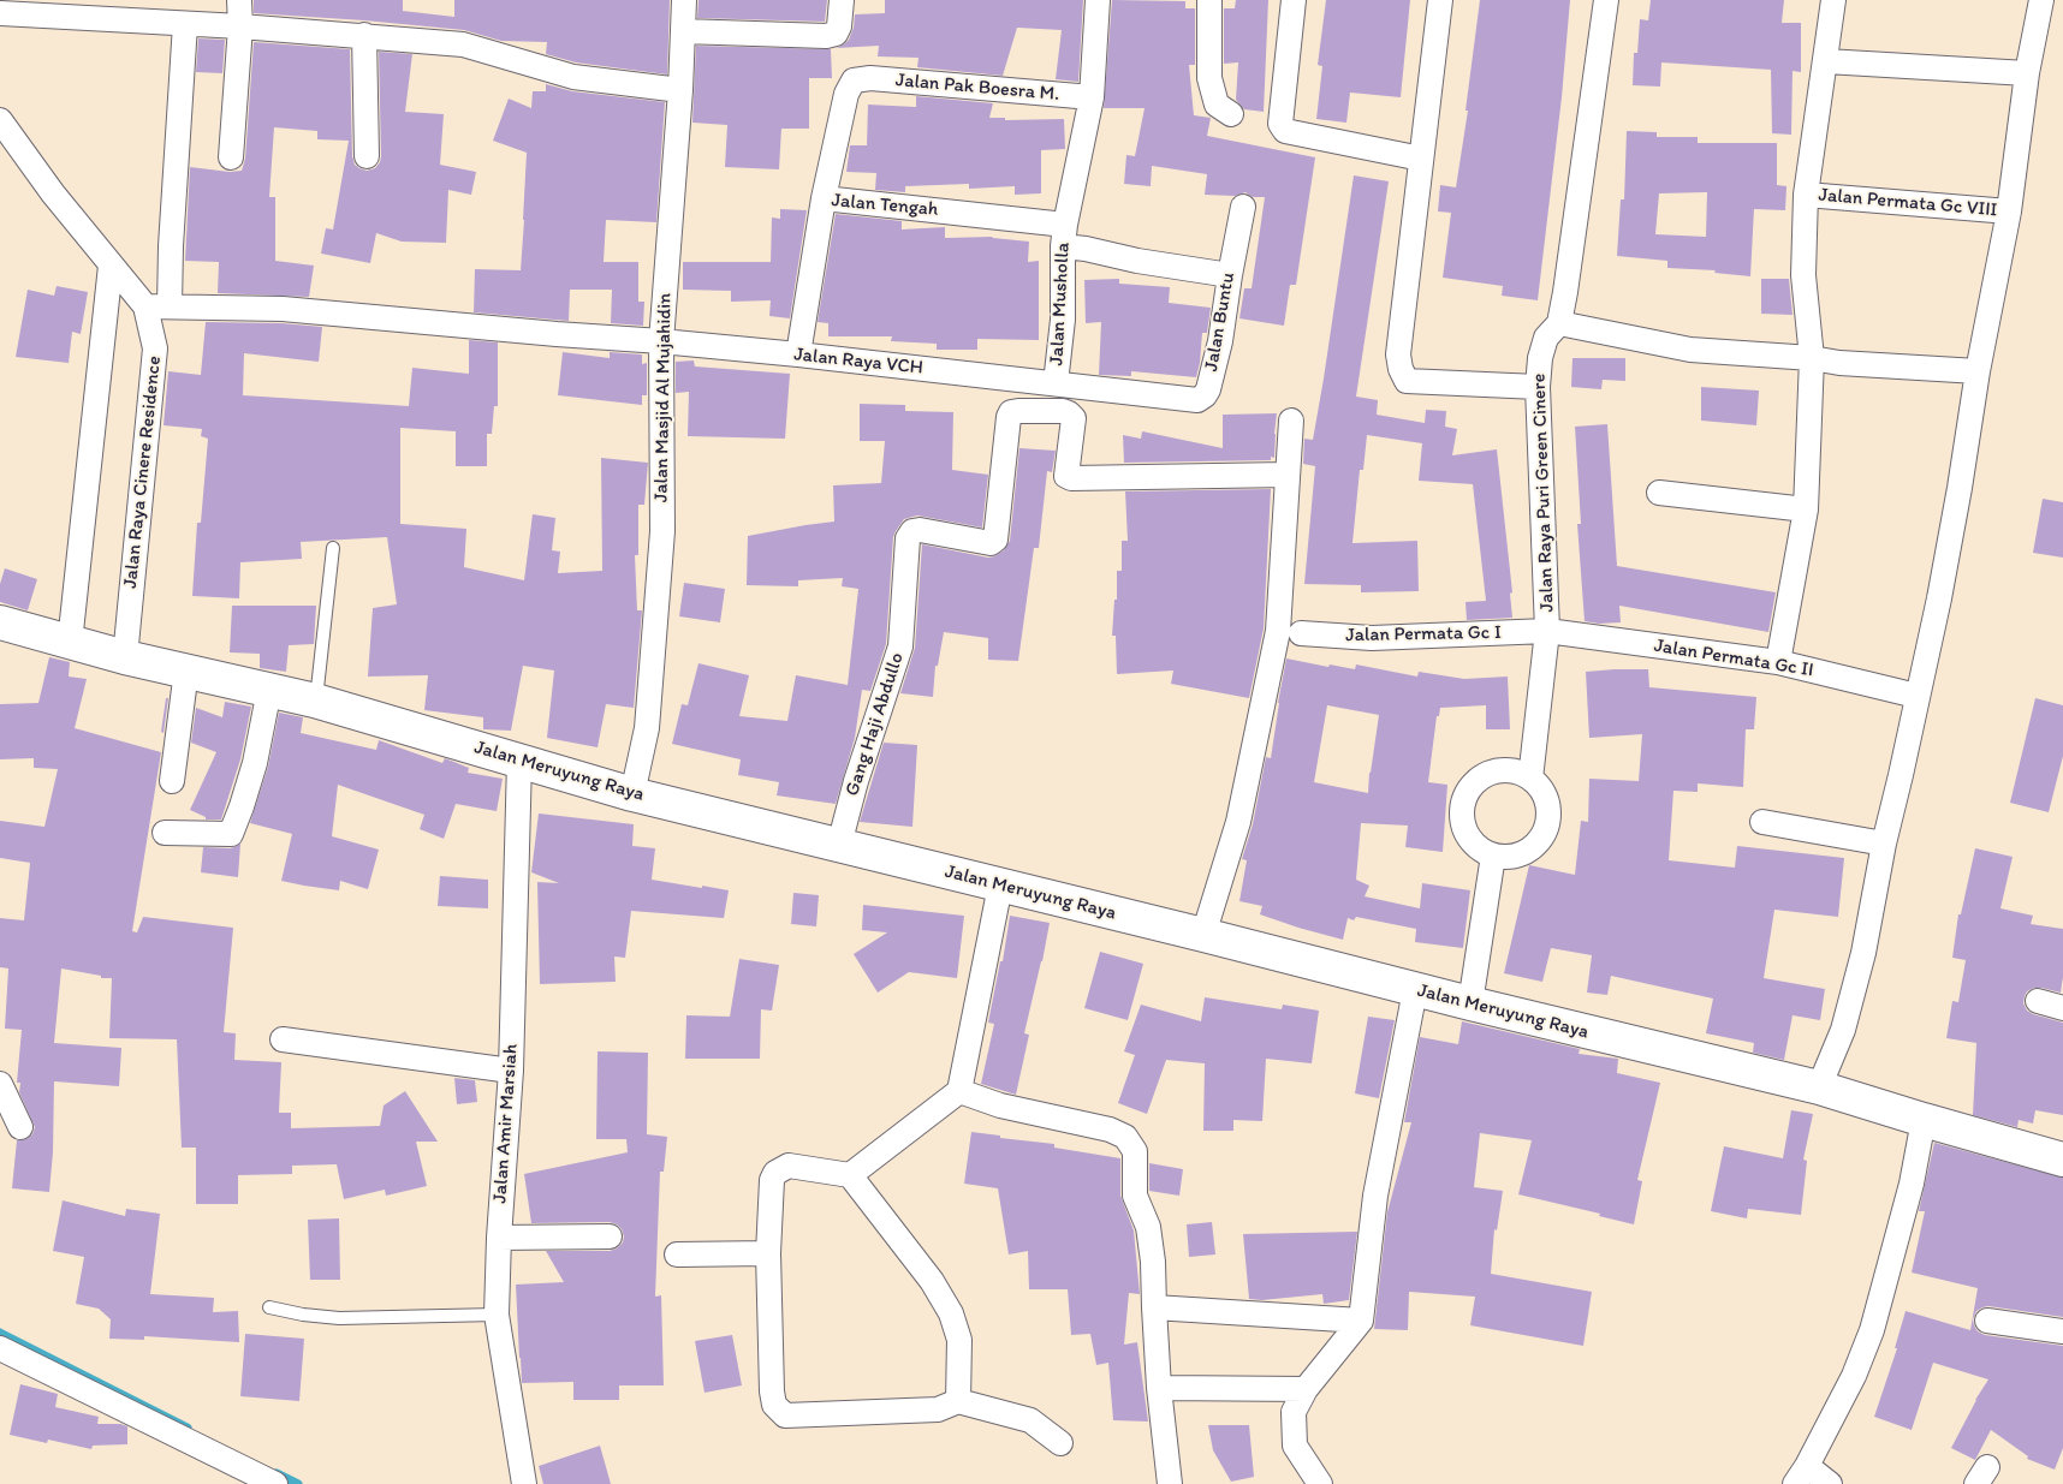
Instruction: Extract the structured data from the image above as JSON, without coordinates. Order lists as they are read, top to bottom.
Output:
{
  "streets": {
    "main road": ["Jalan Meruyung Raya"],
    "street": [
      "Jalan Pak Boesra M.",
      "Jalan Permata Gc VIII",
      "Jalan Tengah",
      "Jalan Musholla",
      "Jalan Buntu",
      "Jalan Raya VCH",
      "Jalan Masjid Al Mujahidin",
      "Jalan Raya Cinere Residence",
      "Jalan Raya Puri Green Cinere",
      "Jalan Permata Gc I",
      "Jalan Permata Gc II",
      "Gang Haji Abdullo",
      "Jalan Amir Marsiah"
    ]
  },
  "crossings": [
    ["Jalan Pak Boesra M.", "Jalan Tengah"],
    ["Jalan Tengah", "Jalan Musholla"],
    ["Jalan Tengah", "Jalan Buntu"],
    ["Jalan Tengah", "Jalan Raya VCH"],
    ["Jalan Musholla", "Jalan Buntu"],
    ["Jalan Musholla", "Jalan Raya VCH"],
    ["Jalan Buntu", "Jalan Raya VCH"],
    ["Jalan Raya VCH", "Jalan Masjid Al Mujahidin"],
    ["Jalan Raya VCH", "Jalan Raya Cinere Residence"],
    ["Jalan Masjid Al Mujahidin", "Jalan Meruyung Raya"],
    ["Jalan Raya Cinere Residence", "Jalan Meruyung Raya"],
    ["Jalan Raya Puri Green Cinere", "Jalan Permata Gc I"],
    ["Jalan Raya Puri Green Cinere", "Jalan Permata Gc II"],
    ["Jalan Permata Gc I", "Jalan Permata Gc II"],
    ["Gang Haji Abdullo", "Jalan Meruyung Raya"],
    ["Jalan Meruyung Raya", "Jalan Amir Marsiah"]
  ]
}
